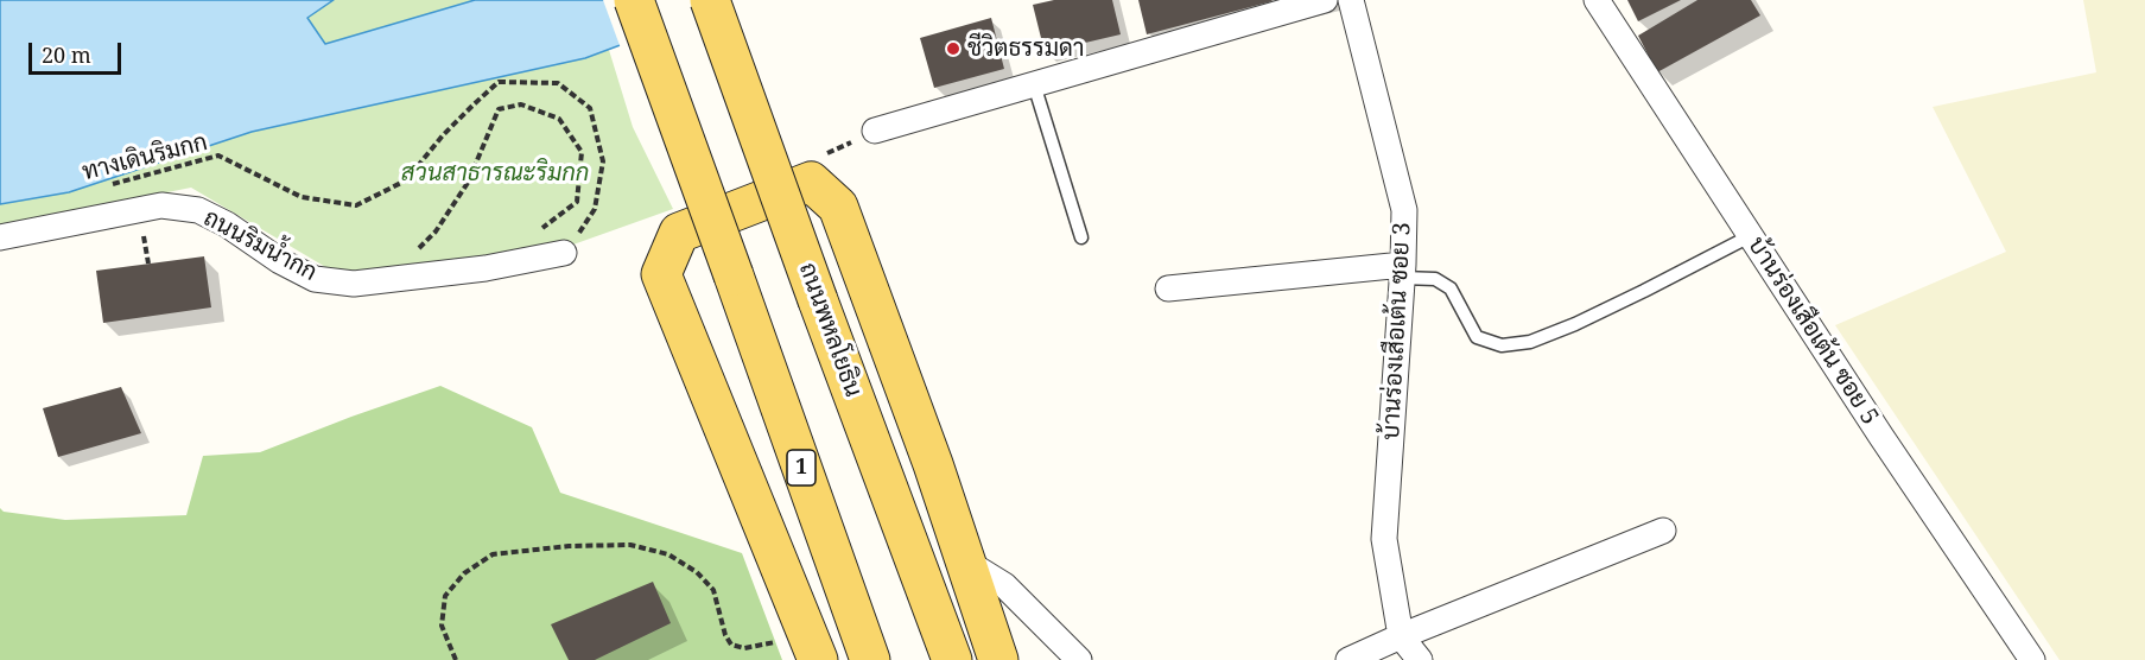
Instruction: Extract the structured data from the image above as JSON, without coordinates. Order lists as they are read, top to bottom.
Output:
{
  "streets": {
    "main road": ["ถนนพหลโยธิน", "1"],
    "street": ["ถนนริมน้ำกก", "บ้านร่องเสือเต้น ซอย 3", "บ้านร่องเสือเต้น ซอย 5"],
    "path": ["ทางเดินริมกก"]
  },
  "crossings": [
    ["ทางเดินริมกก", "ถนนริมน้ำกก"]
  ],
  "parks": ["สวนสาธารณะริมกก"],
  "places": ["ชีวิตธรรมดา"],
  "scale_bar": "20 m"
}
